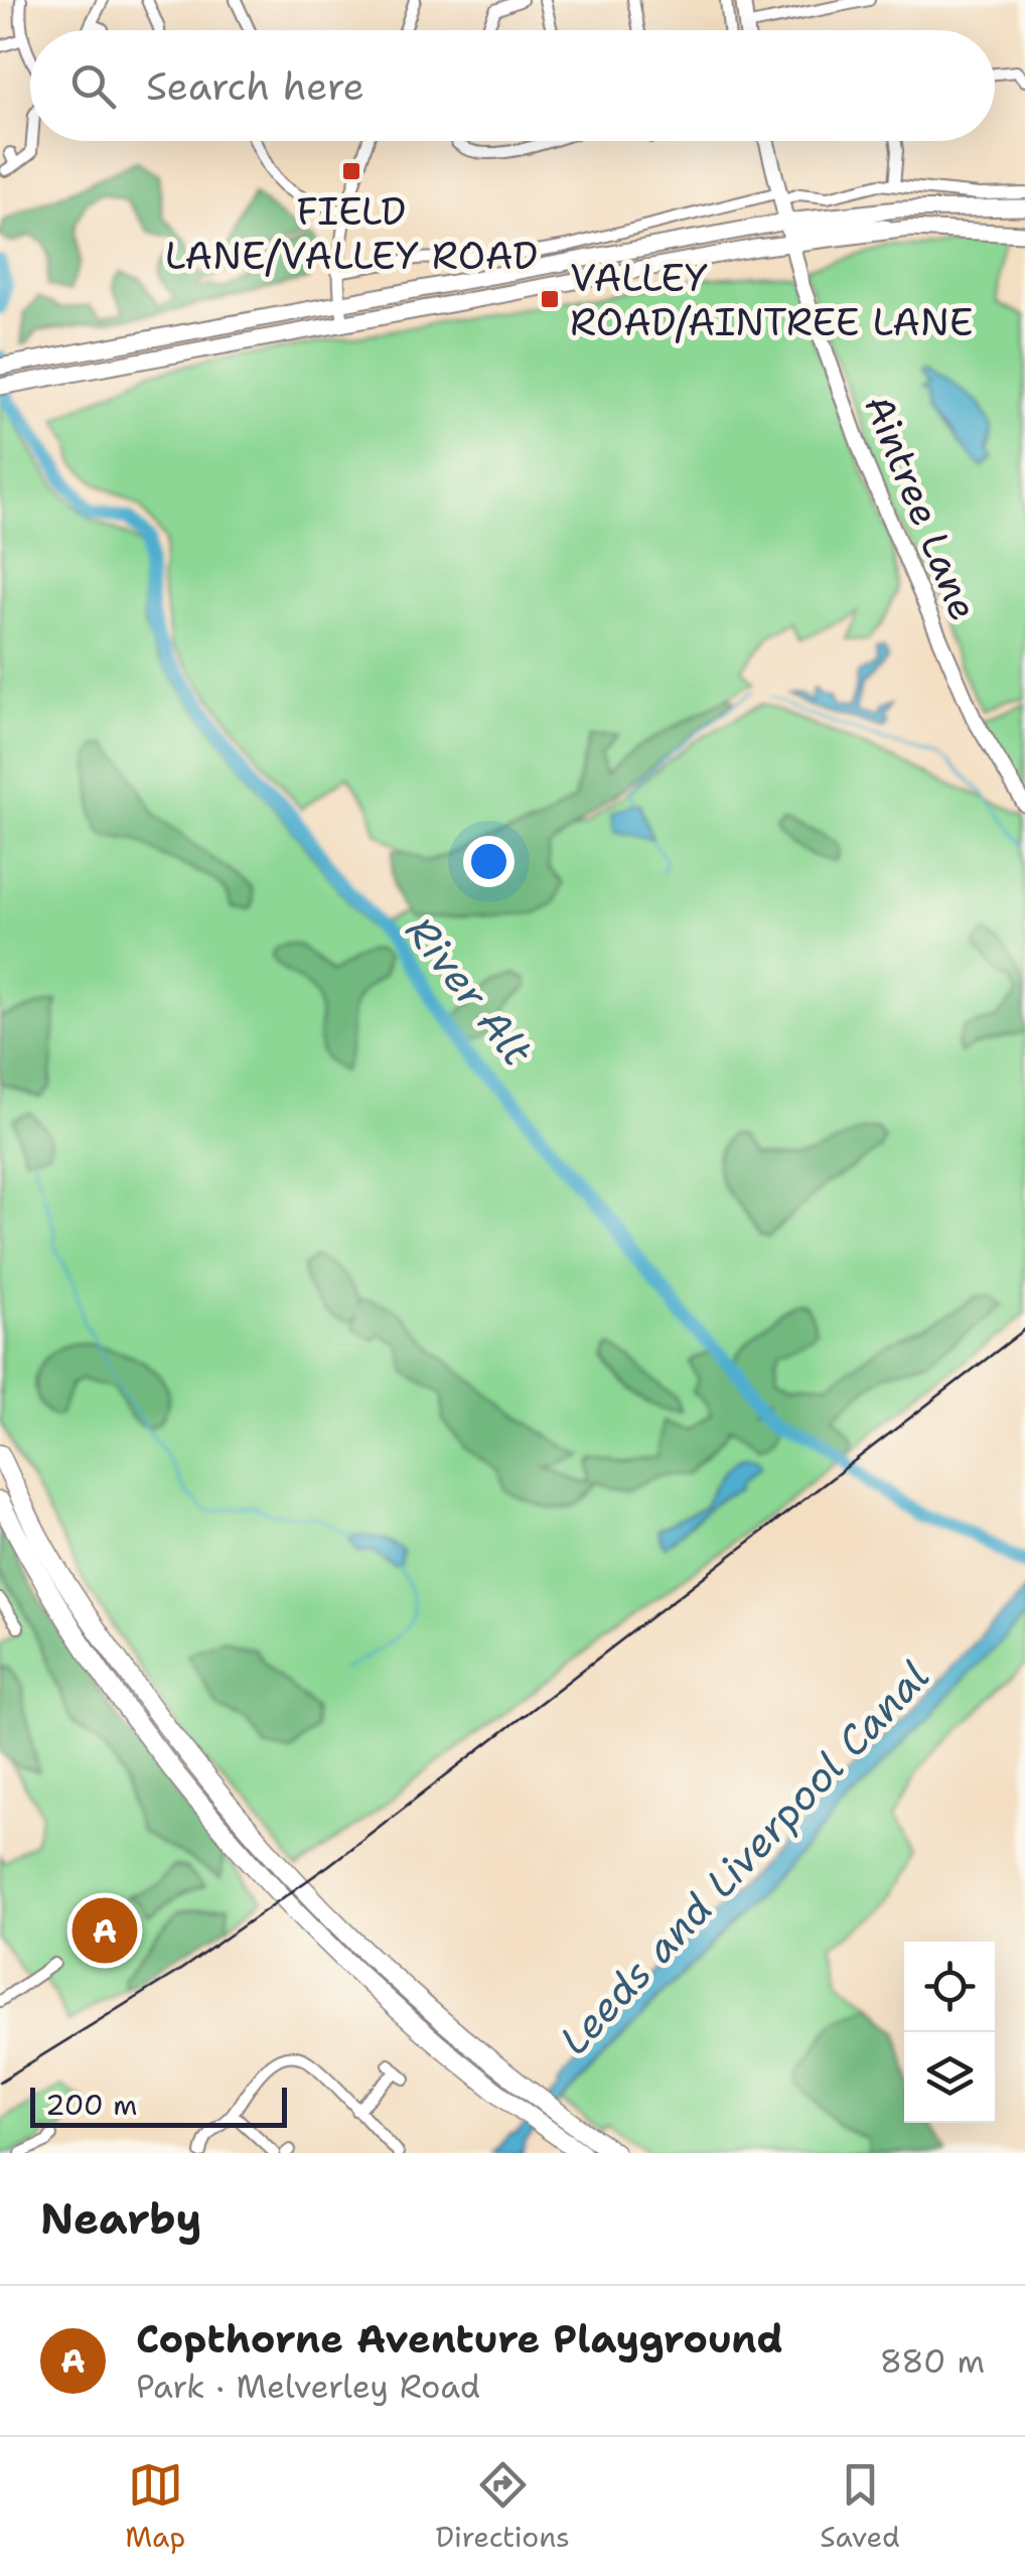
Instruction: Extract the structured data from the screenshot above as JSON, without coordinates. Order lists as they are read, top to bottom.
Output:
{
  "streets": {
    "main road": ["Aintree Lane"]
  },
  "water": ["River Alt", "Leeds and Liverpool Canal"],
  "places": {
    "transit": ["FIELD LANE/VALLEY ROAD", "VALLEY ROAD/AINTREE LANE"]
  },
  "scale_bar": "200 m",
  "page": {
    "search": "Search here",
    "pins": "A",
    "scale": "200 m",
    "heading": "Nearby",
    "list": [
      {
        "mark": "A",
        "name": "Copthorne Aventure Playground",
        "note": "Park · Melverley Road",
        "value": "880 m"
      }
    ],
    "nav": ["Map", "Directions", "Saved"]
  }
}
